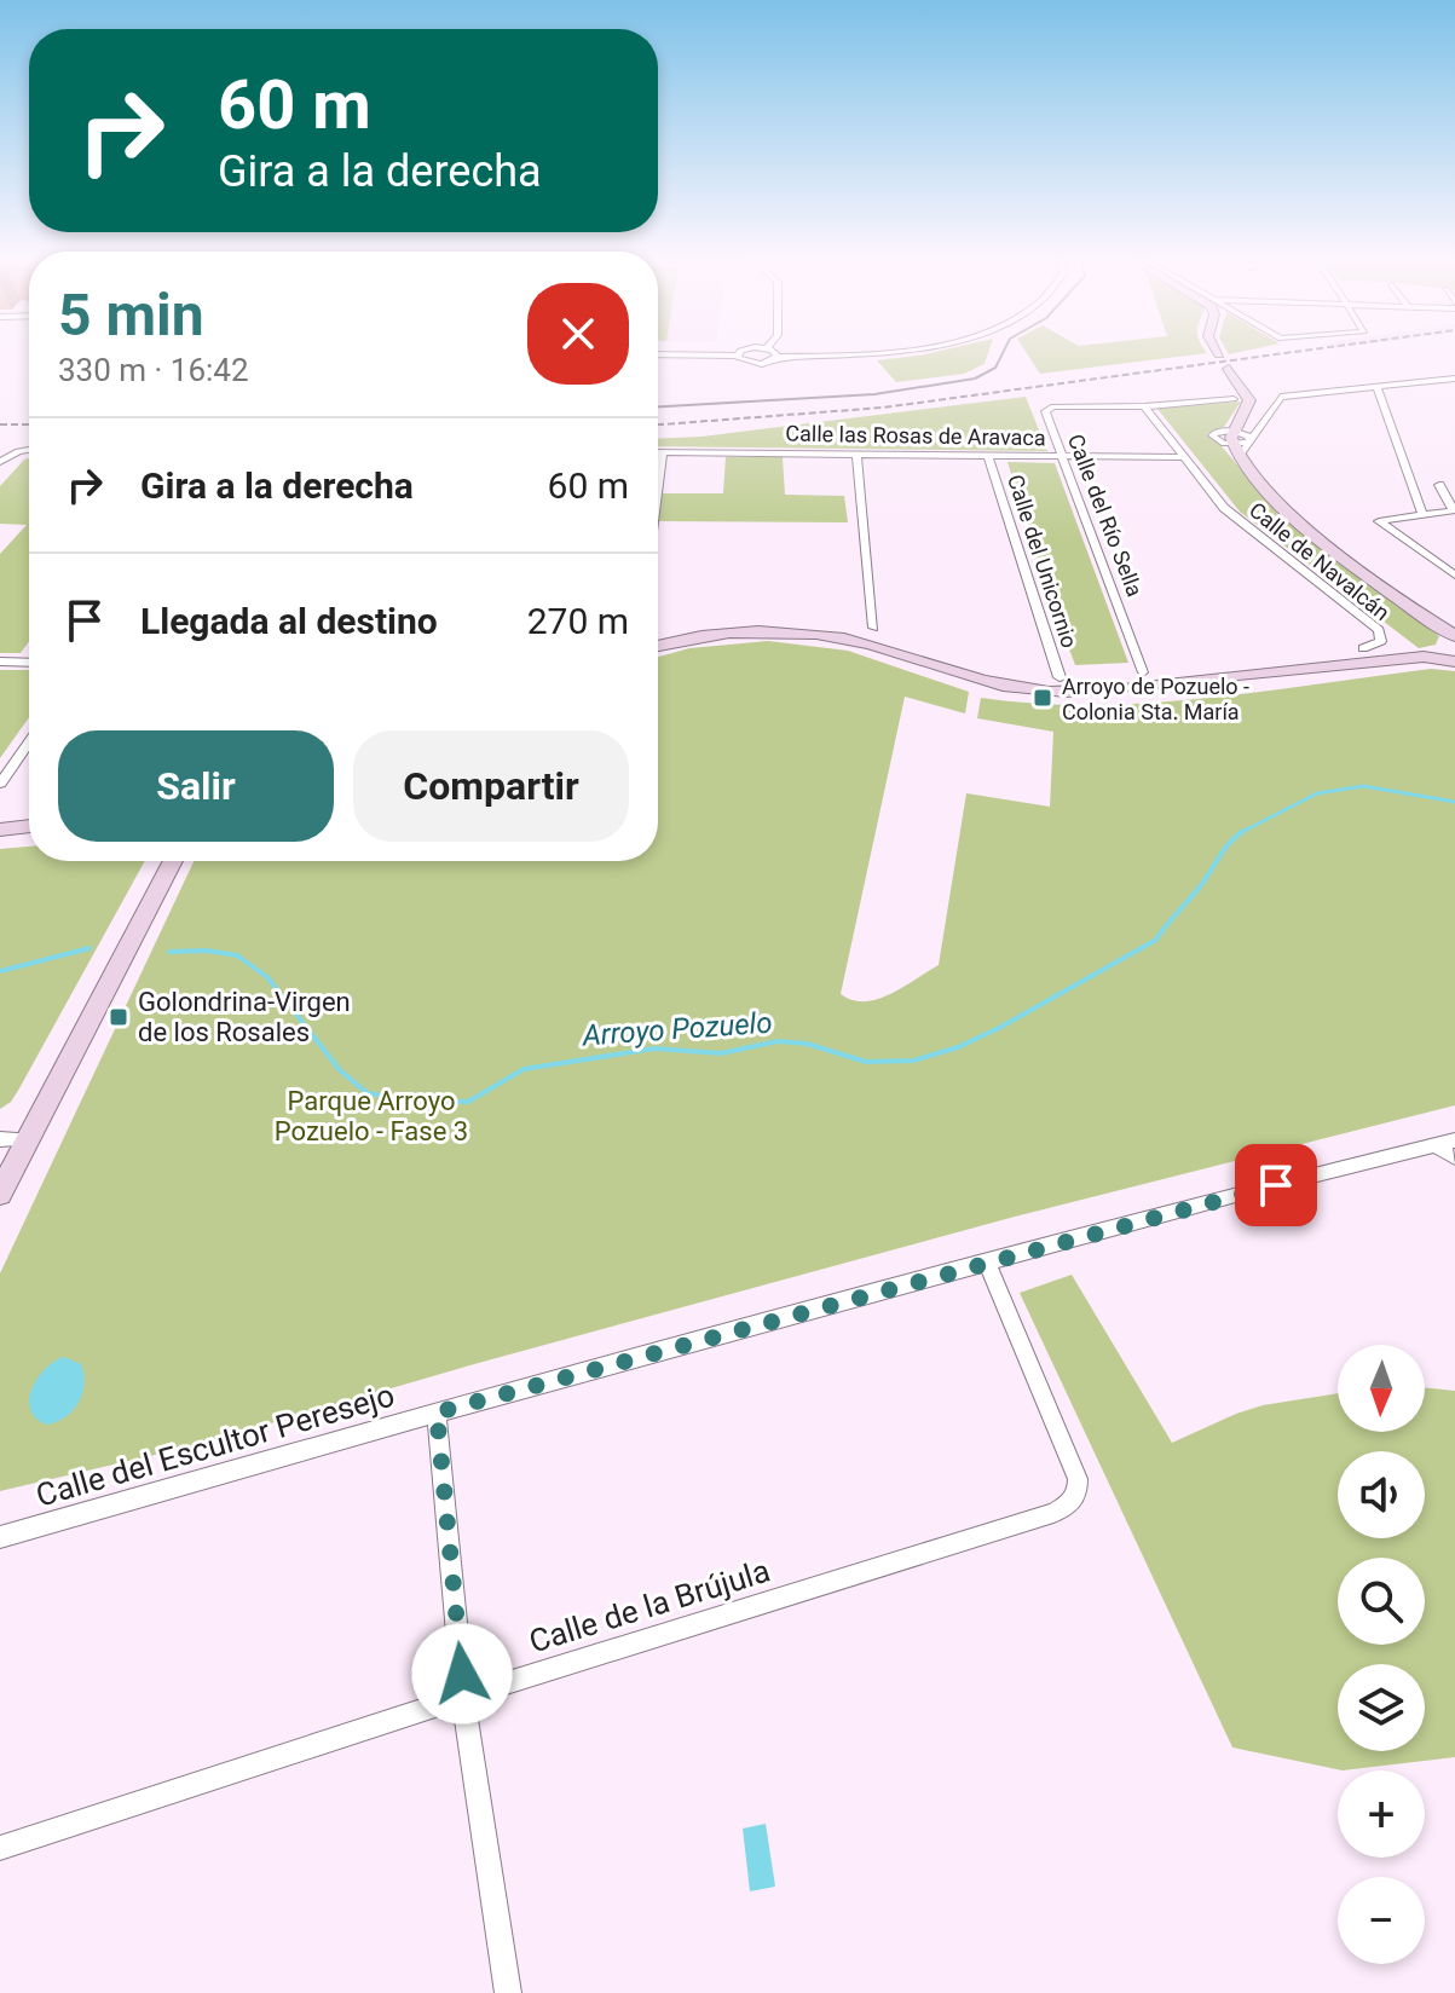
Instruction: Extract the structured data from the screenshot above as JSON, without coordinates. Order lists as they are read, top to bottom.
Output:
{
  "streets": {
    "street": [
      "Calle las Rosas de Aravaca",
      "Calle del Río Sella",
      "Calle del Unicornio",
      "Calle de Navalcán",
      "Calle del Escultor Peresejo",
      "Calle de la Brújula"
    ]
  },
  "crossings": [
    ["Calle las Rosas de Aravaca", "Calle del Río Sella"],
    ["Calle las Rosas de Aravaca", "Calle del Unicornio"],
    ["Calle las Rosas de Aravaca", "Calle de Navalcán"],
    ["Calle del Río Sella", "Calle de Navalcán"],
    ["Calle del Escultor Peresejo", "Calle de la Brújula"]
  ],
  "water": ["Arroyo Pozuelo"],
  "parks": ["Parque Arroyo Pozuelo - Fase 3"],
  "places": {
    "transit": ["Arroyo de Pozuelo - Colonia Sta. María", "Golondrina-Virgen de los Rosales"]
  },
  "north": "bottom",
  "page": {
    "turn": ["60 m", "Gira a la derecha"],
    "heading": ["5 min", "330 m · 16:42"],
    "list": [
      {
        "name": "Gira a la derecha",
        "value": "60 m"
      },
      {
        "name": "Llegada al destino",
        "value": "270 m"
      }
    ],
    "buttons": ["Salir", "Compartir"],
    "map_buttons": ["+", "−"]
  }
}
